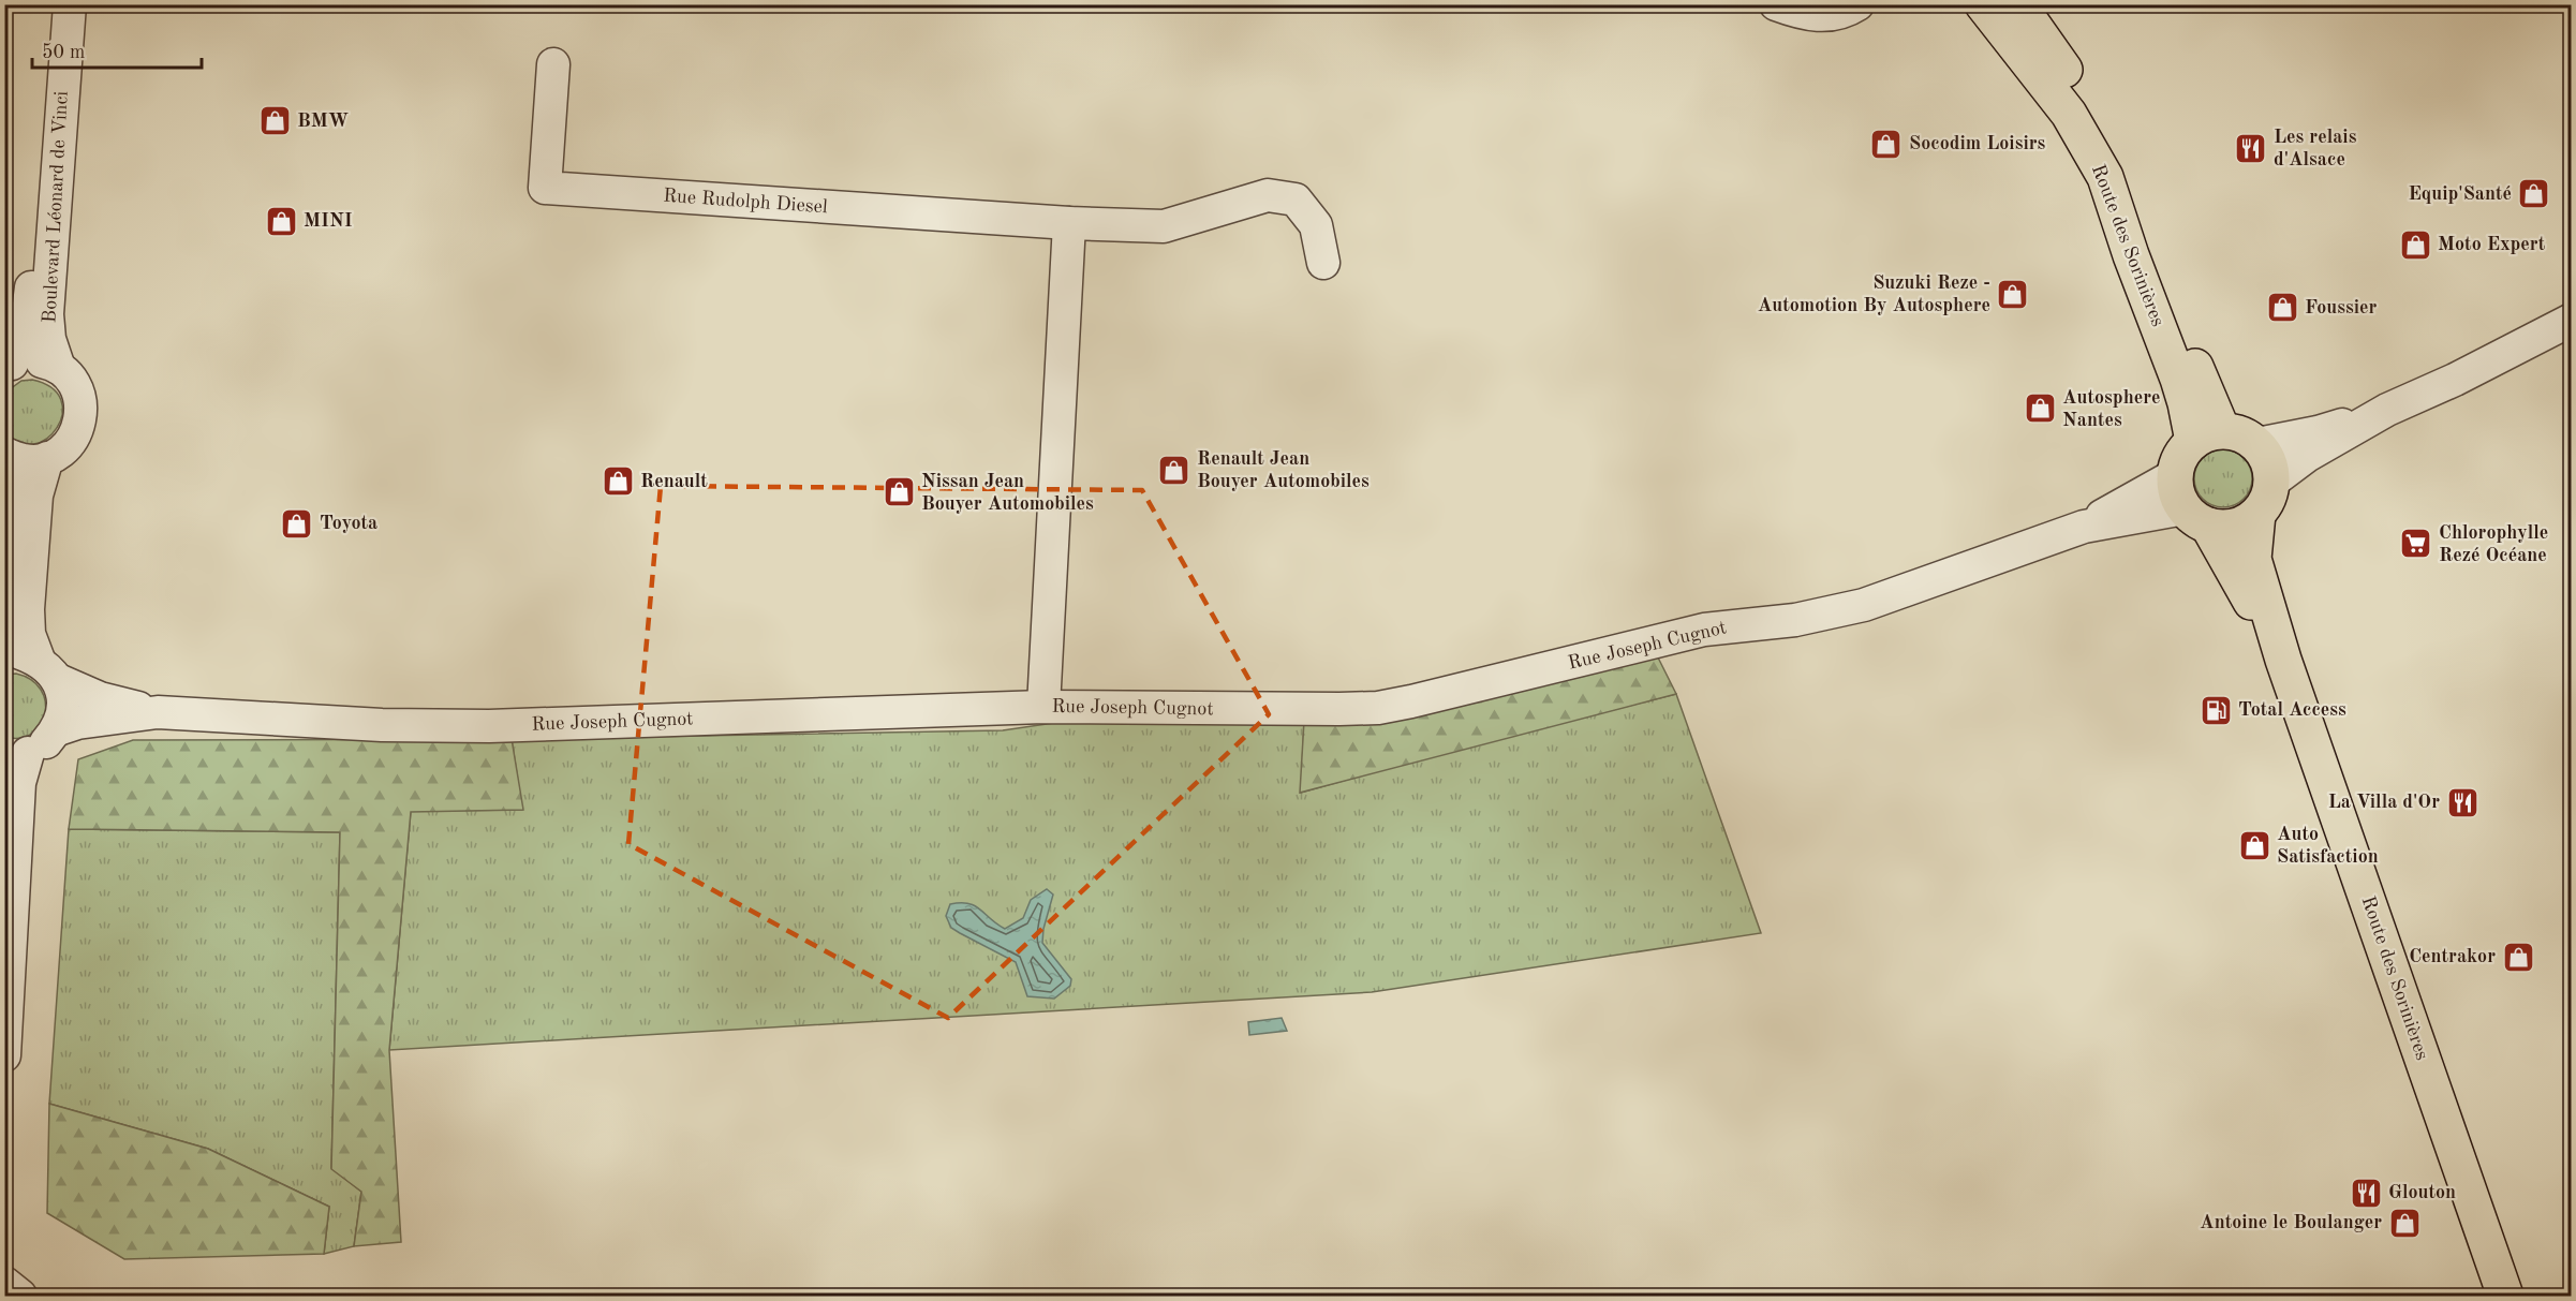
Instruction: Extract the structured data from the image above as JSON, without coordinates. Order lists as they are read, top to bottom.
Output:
{
  "streets": {
    "main road": ["Route des Sorinières"],
    "street": ["Rue Rudolph Diesel", "Boulevard Léonard de Vinci", "Rue Joseph Cugnot"]
  },
  "crossings": [
    ["Route des Sorinières", "Rue Joseph Cugnot"]
  ],
  "places": {
    "shop": [
      "BMW",
      "Socodim Loisirs",
      "Equip'Santé",
      "MINI",
      "Moto Expert",
      "Suzuki Reze - Automotion By Autosphere",
      "Foussier",
      "Autosphere Nantes",
      "Renault Jean Bouyer Automobiles",
      "Renault",
      "Nissan Jean Bouyer Automobiles",
      "Toyota",
      "Auto Satisfaction",
      "Centrakor",
      "Antoine le Boulanger"
    ],
    "restaurant": ["Les relais d'Alsace", "La Villa d'Or", "Glouton"],
    "supermarket": ["Chlorophylle Rezé Océane"],
    "fuel station": ["Total Access"]
  },
  "scale_bar": "50 m"
}
